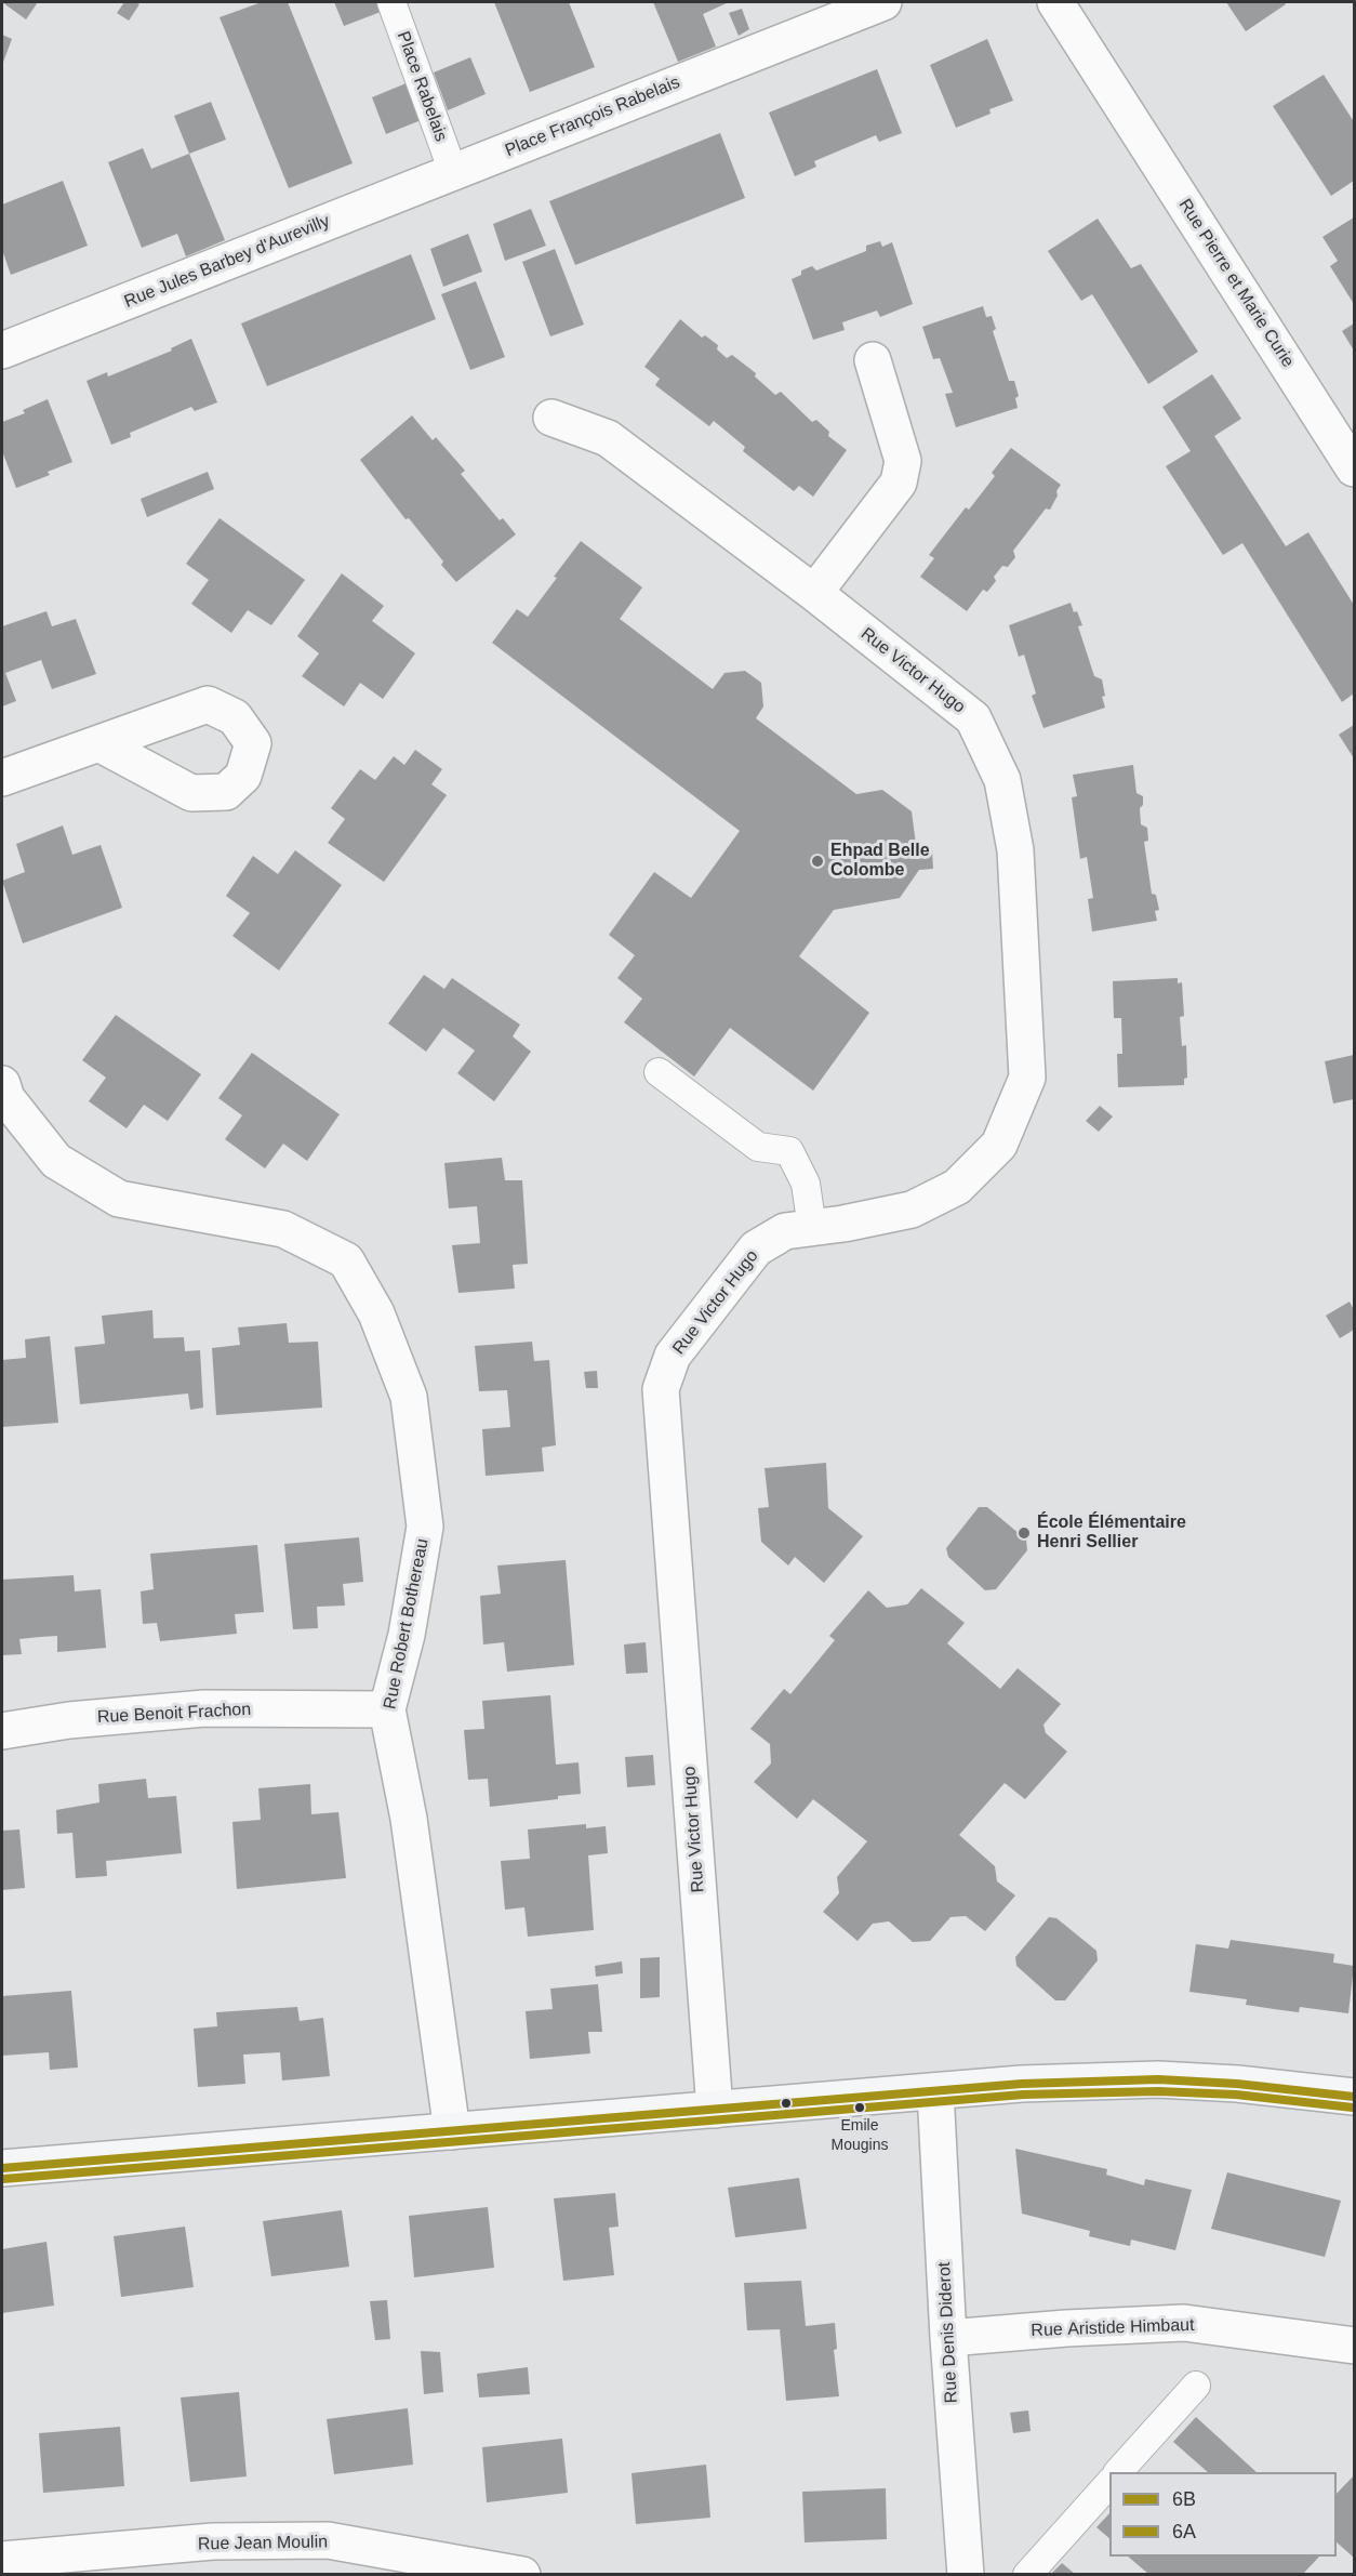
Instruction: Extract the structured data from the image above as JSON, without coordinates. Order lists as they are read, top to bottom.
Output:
{
  "streets": {
    "street": [
      "Place François Rabelais",
      "Rue Jules Barbey d'Aurevilly",
      "Rue Pierre et Marie Curie",
      "Rue Victor Hugo",
      "Rue Robert Bothereau",
      "Rue Benoit Frachon",
      "Rue Aristide Himbaut",
      "Rue Denis Diderot",
      "Rue Jean Moulin"
    ],
    "lane": ["Place Rabelais"]
  },
  "crossings": [
    ["Place Rabelais", "Place François Rabelais"],
    ["Place Rabelais", "Rue Jules Barbey d'Aurevilly"],
    ["Place François Rabelais", "Rue Jules Barbey d'Aurevilly"],
    ["Rue Robert Bothereau", "Rue Benoit Frachon"],
    ["Rue Aristide Himbaut", "Rue Denis Diderot"]
  ],
  "places": ["Ehpad Belle Colombe", "École Élémentaire Henri Sellier", "Emile Mougins"],
  "lines": ["transit line 6B", "transit line 6A"],
  "legend": ["6B", "6A"]
}
